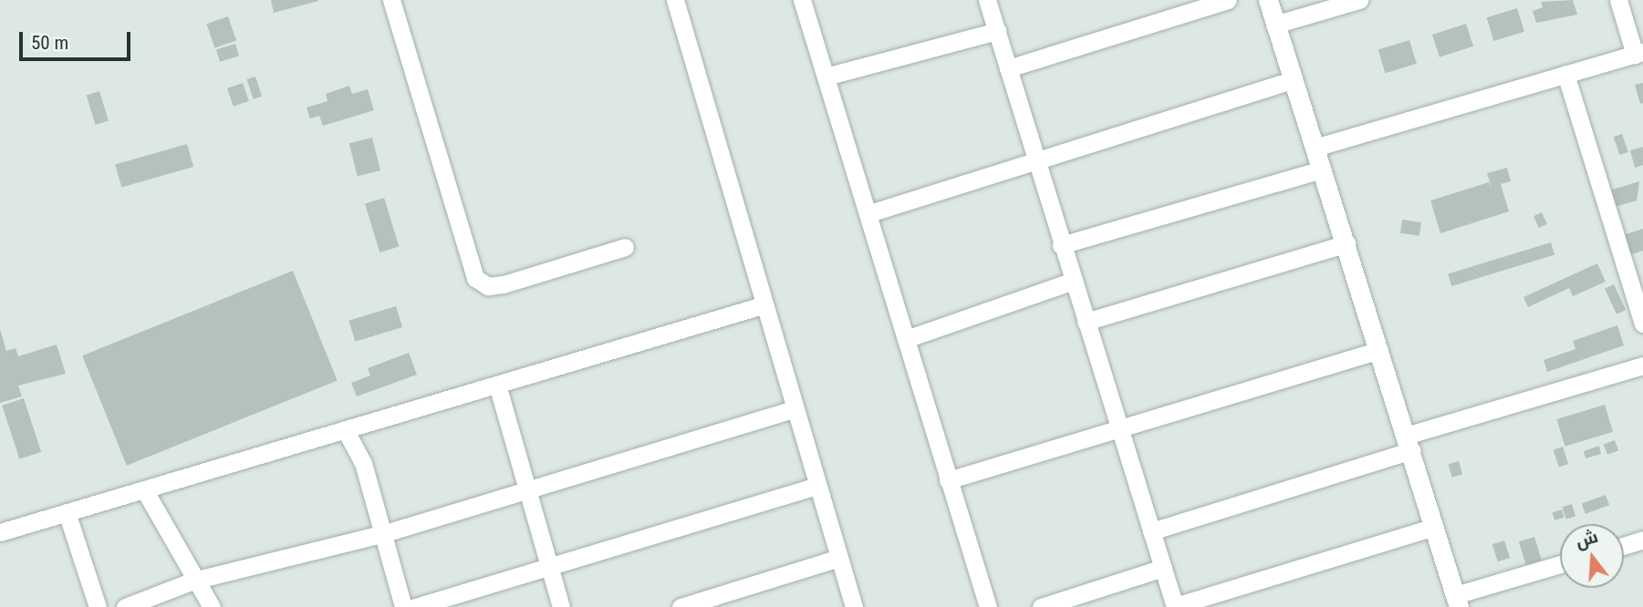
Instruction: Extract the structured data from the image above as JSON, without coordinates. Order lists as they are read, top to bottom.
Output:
{
  "scale_bar": "50 m",
  "north": "top"
}
